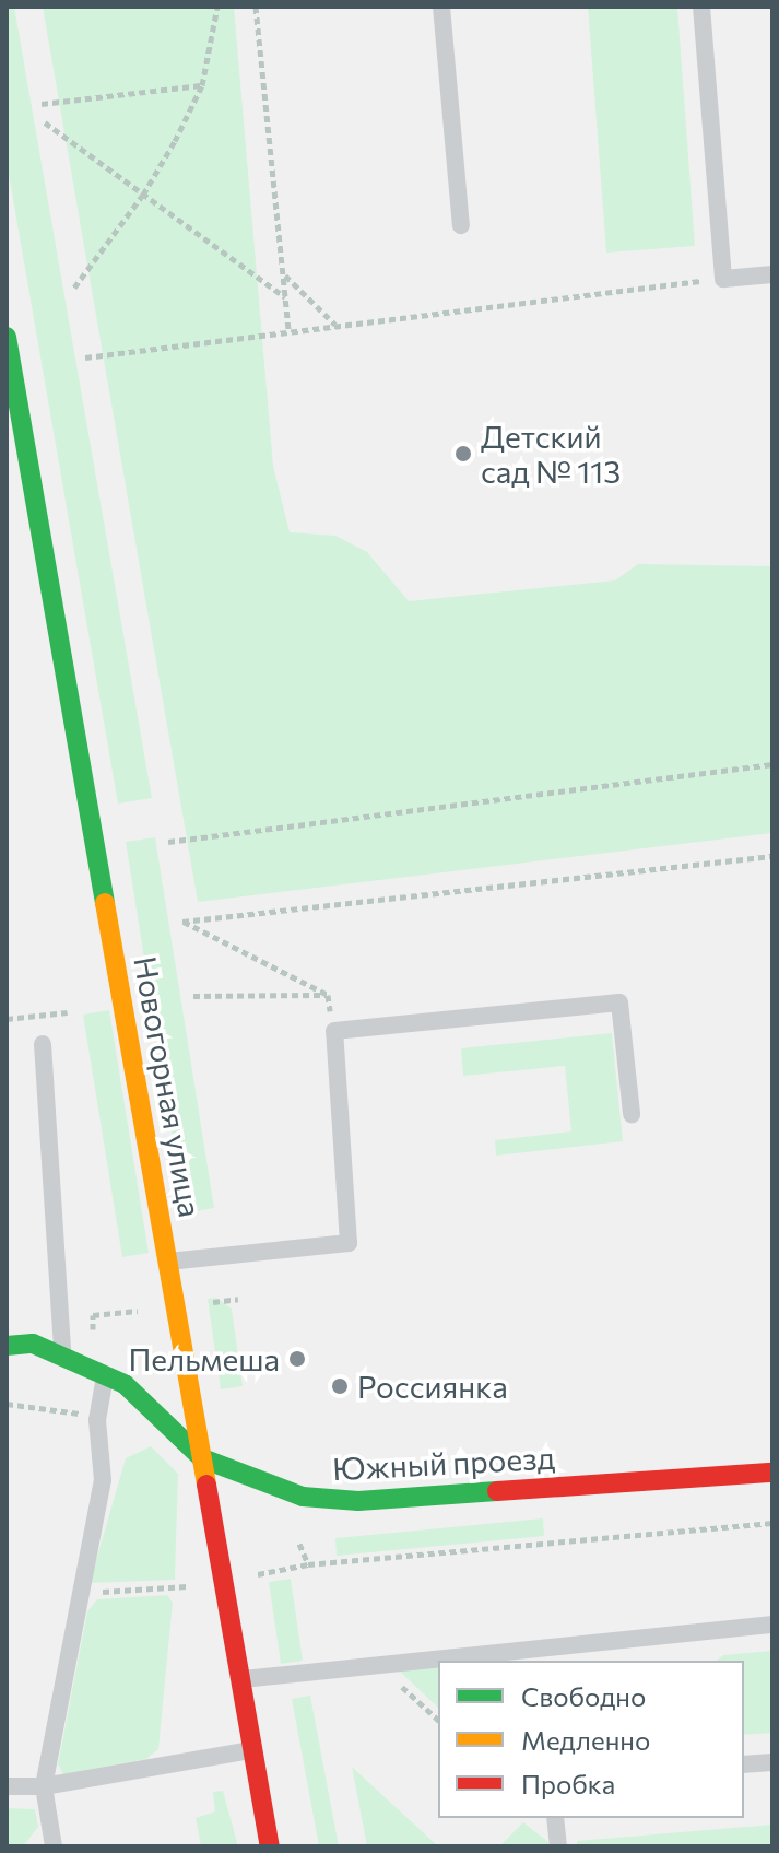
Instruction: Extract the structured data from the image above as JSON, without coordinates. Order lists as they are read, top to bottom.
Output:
{
  "streets": {
    "street": ["Новогорная улица", "Южный проезд"]
  },
  "crossings": [
    ["Новогорная улица", "Южный проезд"]
  ],
  "places": ["Детский сад № 113", "Пельмеша", "Россиянка"],
  "legend": ["Свободно", "Медленно", "Пробка"]
}
